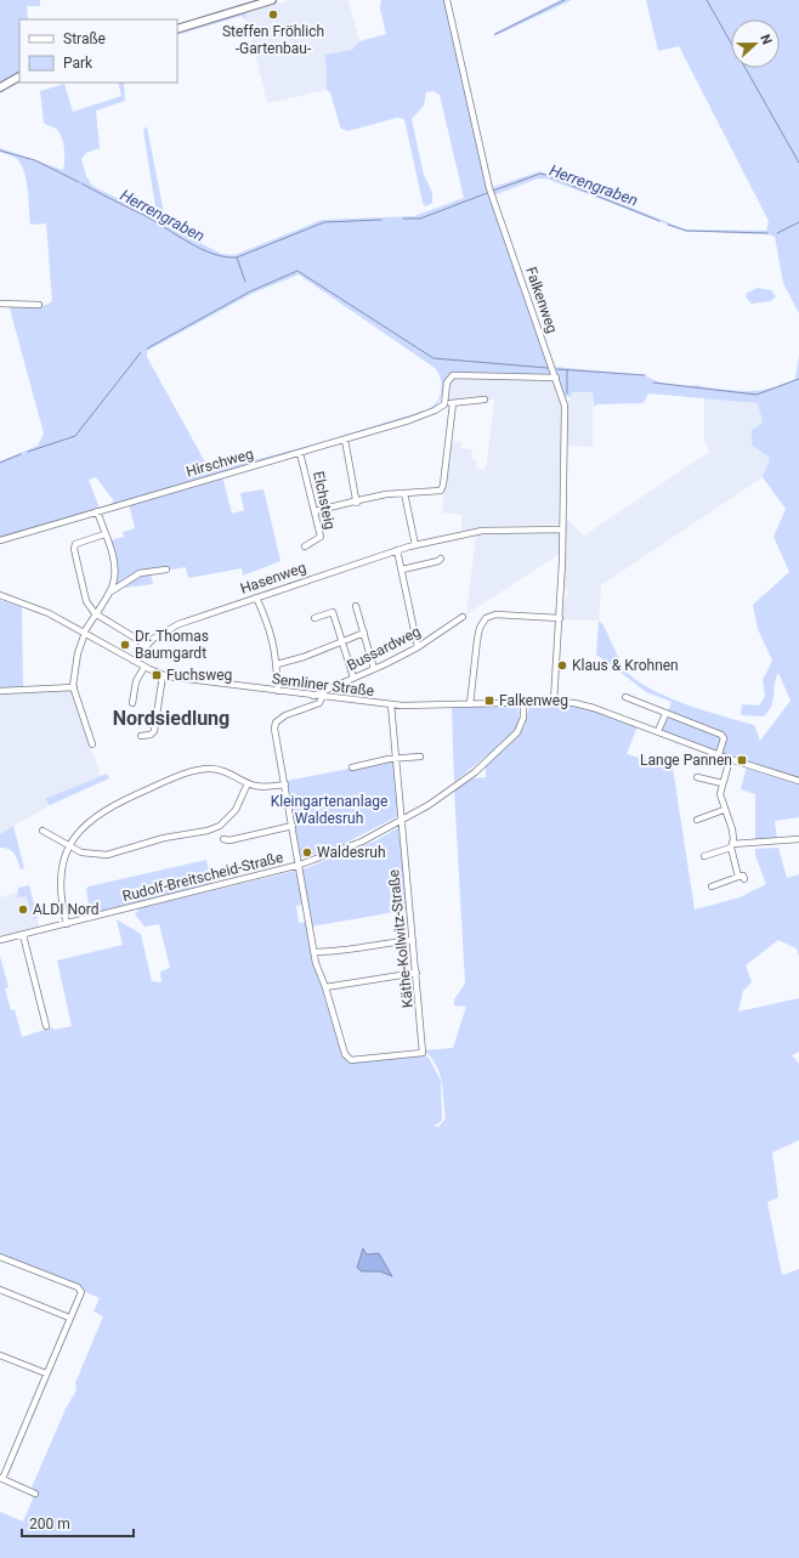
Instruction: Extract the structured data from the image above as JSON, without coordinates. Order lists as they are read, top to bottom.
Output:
{
  "streets": {
    "street": [
      "Falkenweg",
      "Hirschweg",
      "Elchsteig",
      "Hasenweg",
      "Bussardweg",
      "Semliner Straße",
      "Rudolf-Breitscheid-Straße",
      "Käthe-Kollwitz-Straße"
    ]
  },
  "crossings": [
    ["Falkenweg", "Hasenweg"],
    ["Falkenweg", "Semliner Straße"],
    ["Hirschweg", "Elchsteig"],
    ["Hasenweg", "Semliner Straße"],
    ["Bussardweg", "Semliner Straße"],
    ["Semliner Straße", "Rudolf-Breitscheid-Straße"],
    ["Semliner Straße", "Käthe-Kollwitz-Straße"],
    ["Rudolf-Breitscheid-Straße", "Käthe-Kollwitz-Straße"]
  ],
  "districts": ["Nordsiedlung"],
  "water": ["Herrengraben"],
  "parks": ["Kleingartenanlage Waldesruh"],
  "places": {
    "other": [
      "Steffen Fröhlich -Gartenbau-",
      "Dr. Thomas Baumgardt",
      "Klaus & Krohnen",
      "Waldesruh",
      "ALDI Nord"
    ],
    "transit": ["Fuchsweg", "Falkenweg", "Lange Pannen"]
  },
  "legend": ["Straße", "Park"],
  "scale_bar": "200 m",
  "north": "right"
}
